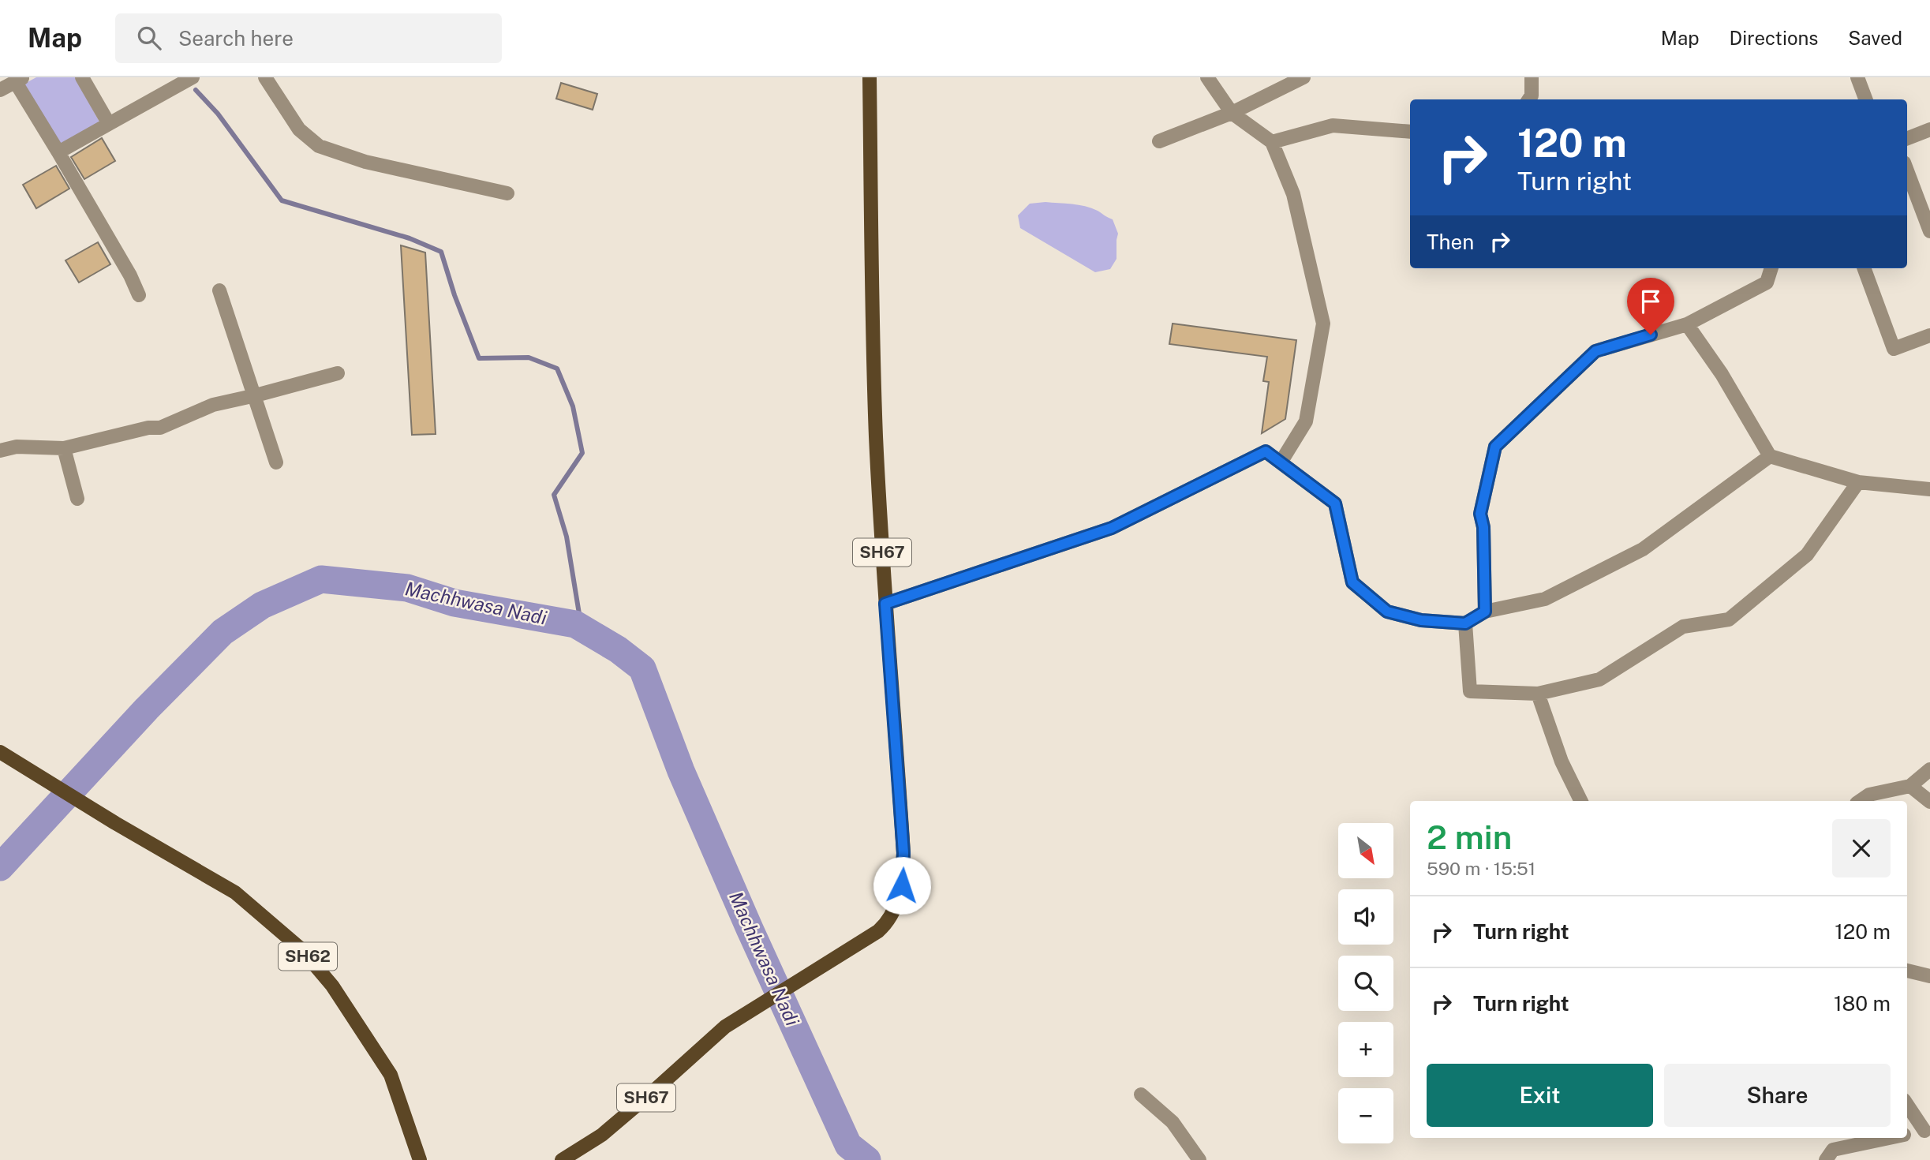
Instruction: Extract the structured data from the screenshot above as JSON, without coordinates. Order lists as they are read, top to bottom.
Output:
{
  "streets": {
    "main road": ["SH67", "SH62"]
  },
  "water": ["Machhwasa Nadi"],
  "north": "bottom right",
  "page": {
    "header": "Map",
    "search": "Search here",
    "nav": ["Map", "Directions", "Saved"],
    "turn": ["120 m", "Turn right"],
    "then": "Then",
    "heading": ["2 min", "590 m · 15:51"],
    "map_buttons": ["+", "−"],
    "list": [
      {
        "name": "Turn right",
        "value": "120 m"
      },
      {
        "name": "Turn right",
        "value": "180 m"
      }
    ],
    "buttons": ["Exit", "Share"]
  }
}
